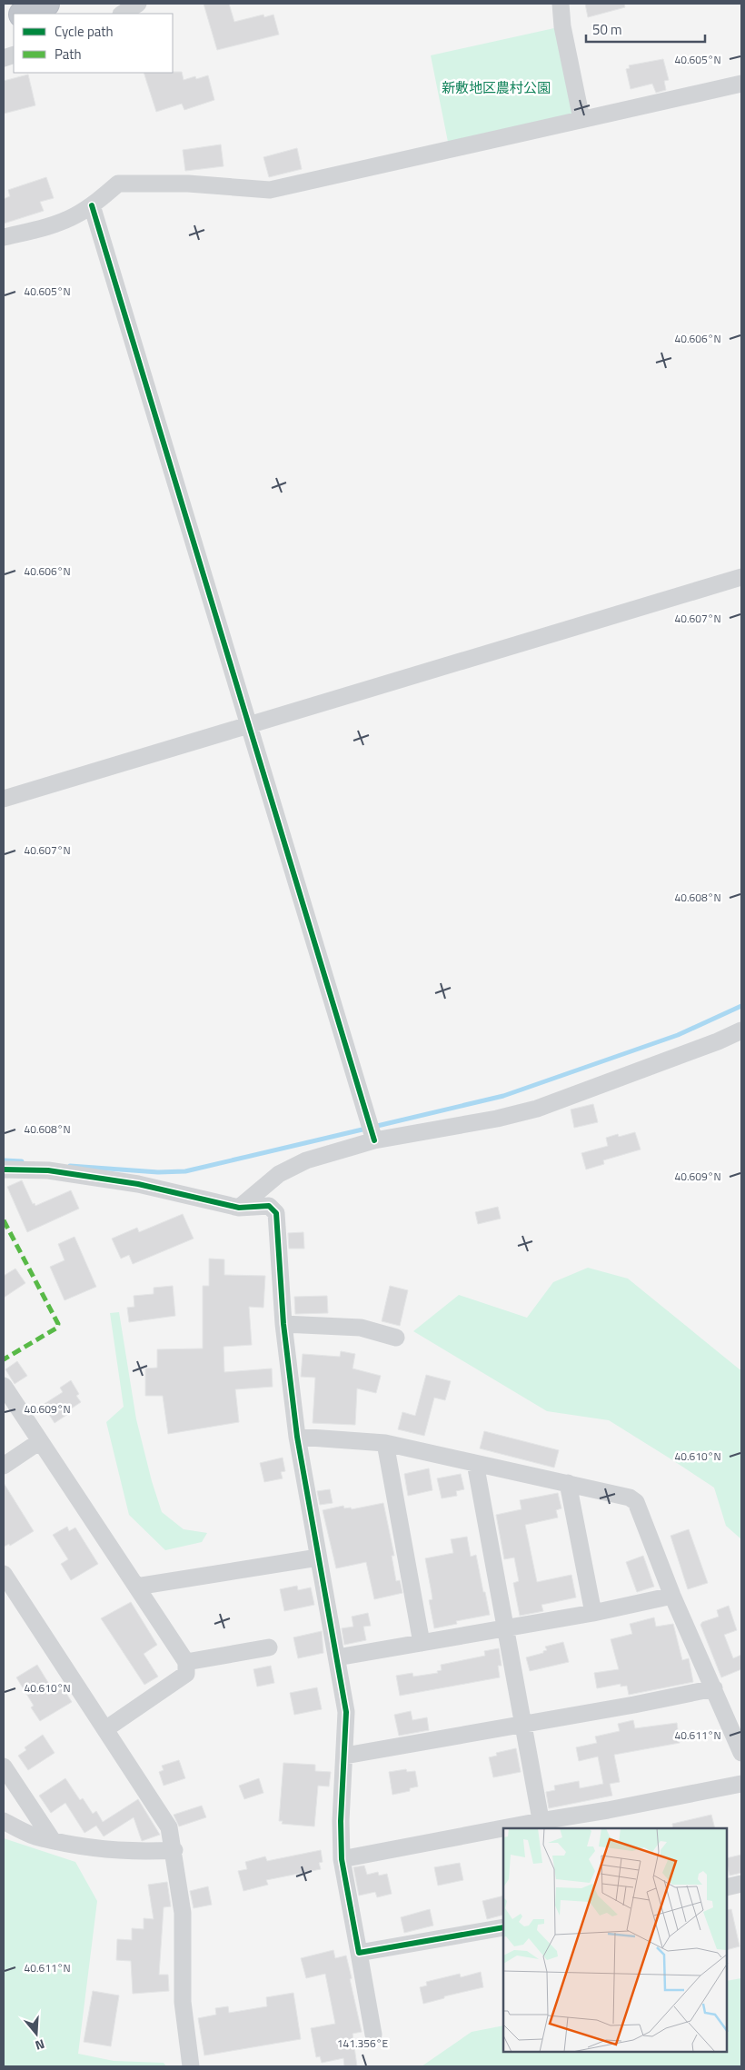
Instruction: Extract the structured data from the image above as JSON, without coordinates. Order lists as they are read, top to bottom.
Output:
{
  "parks": ["新敷地区農村公園"],
  "legend": ["Cycle path", "Path"],
  "scale_bar": "50 m",
  "north": "bottom",
  "coordinates": [
    "40.605°N",
    "40.606°N",
    "40.607°N",
    "40.608°N",
    "40.609°N",
    "40.610°N",
    "40.611°N",
    "141.356°E"
  ]
}
